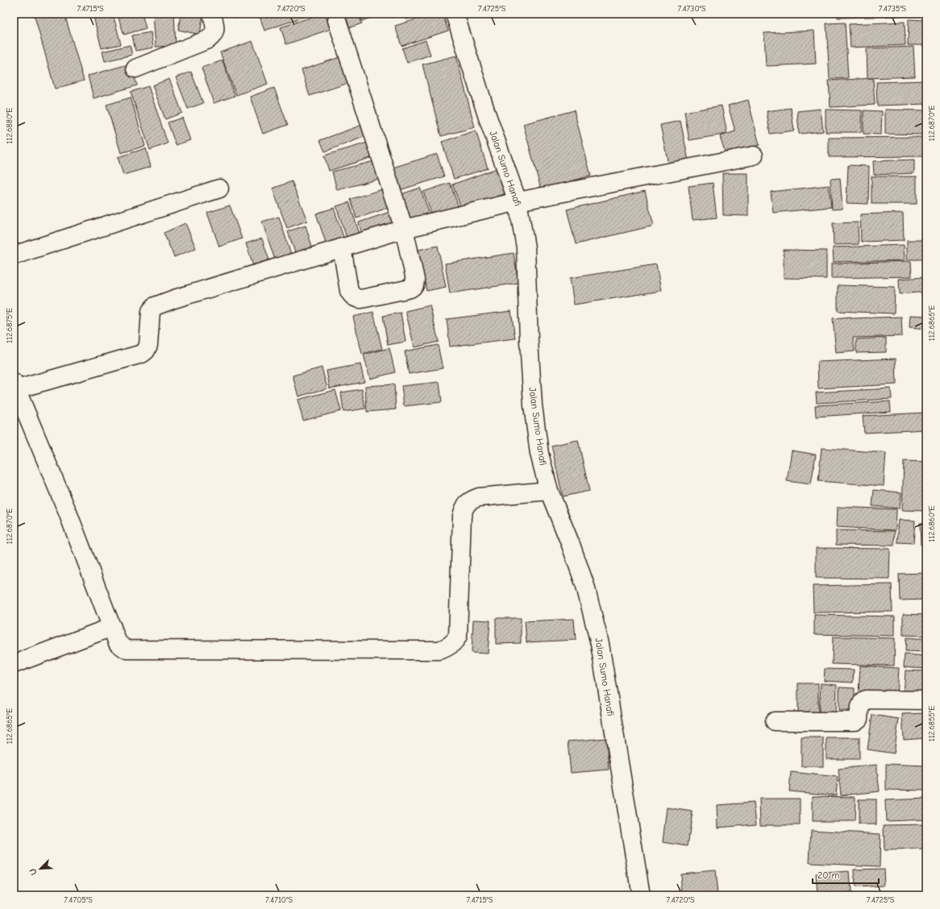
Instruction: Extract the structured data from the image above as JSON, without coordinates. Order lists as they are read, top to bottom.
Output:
{
  "streets": {
    "street": ["Jalan Sumo Hanafi"]
  },
  "scale_bar": "20 m",
  "north": "bottom left",
  "coordinates": [
    "7.4715°S",
    "7.4720°S",
    "7.4725°S",
    "7.4730°S",
    "7.4735°S",
    "112.6870°E",
    "112.6880°E",
    "112.6865°E",
    "112.6875°E",
    "112.6860°E",
    "112.6855°E",
    "7.4705°S",
    "7.4710°S"
  ]
}
